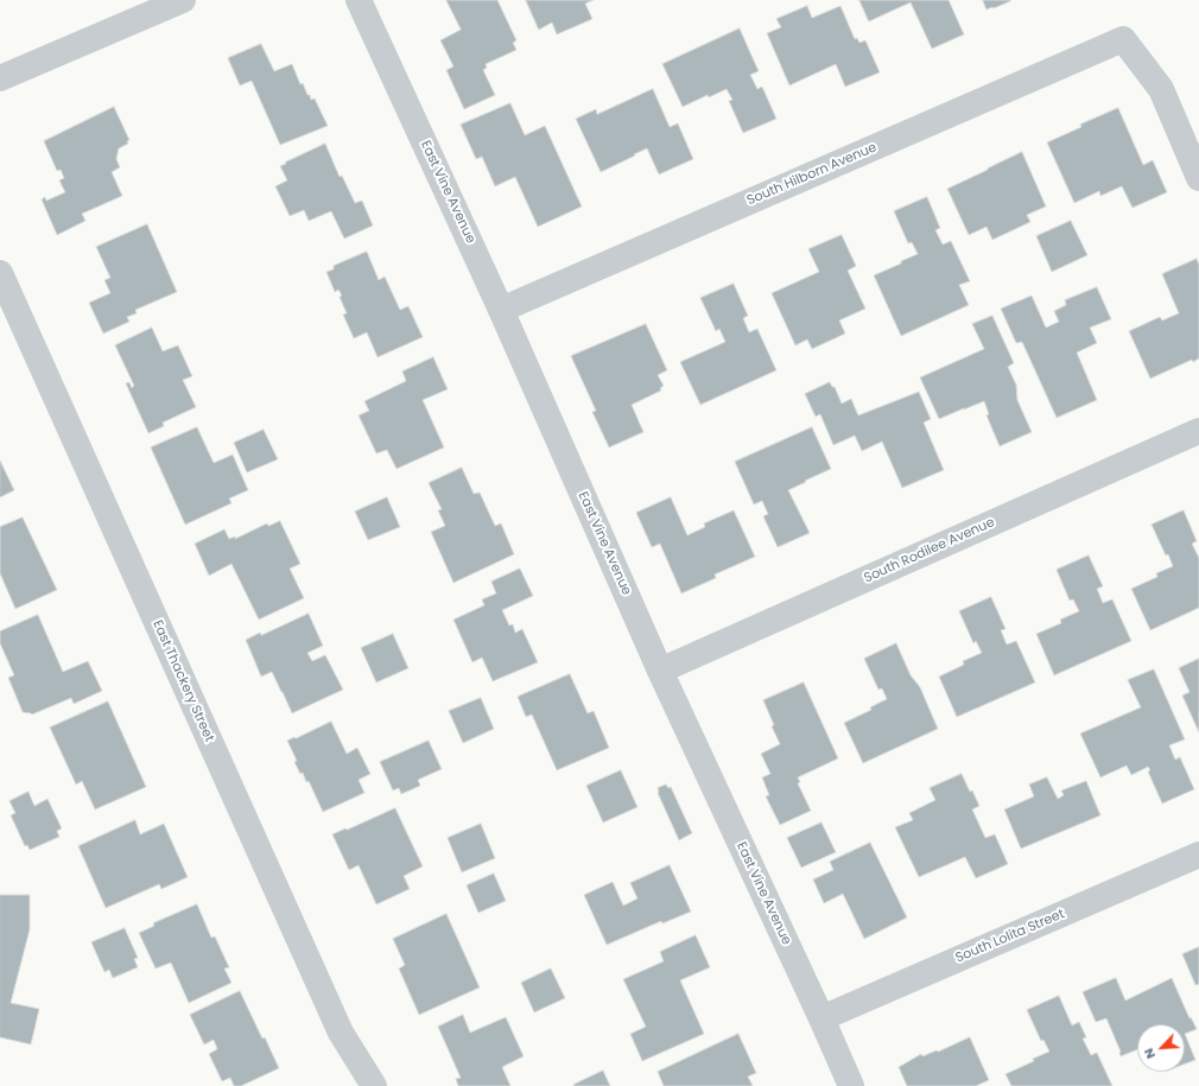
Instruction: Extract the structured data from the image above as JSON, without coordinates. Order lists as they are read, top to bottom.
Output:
{
  "streets": {
    "street": [
      "South Hilborn Avenue",
      "East Vine Avenue",
      "South Rodilee Avenue",
      "East Thackery Street",
      "South Lolita Street"
    ]
  },
  "crossings": [
    ["South Hilborn Avenue", "East Vine Avenue"],
    ["East Vine Avenue", "South Rodilee Avenue"],
    ["East Vine Avenue", "South Lolita Street"]
  ],
  "north": "bottom left"
}
